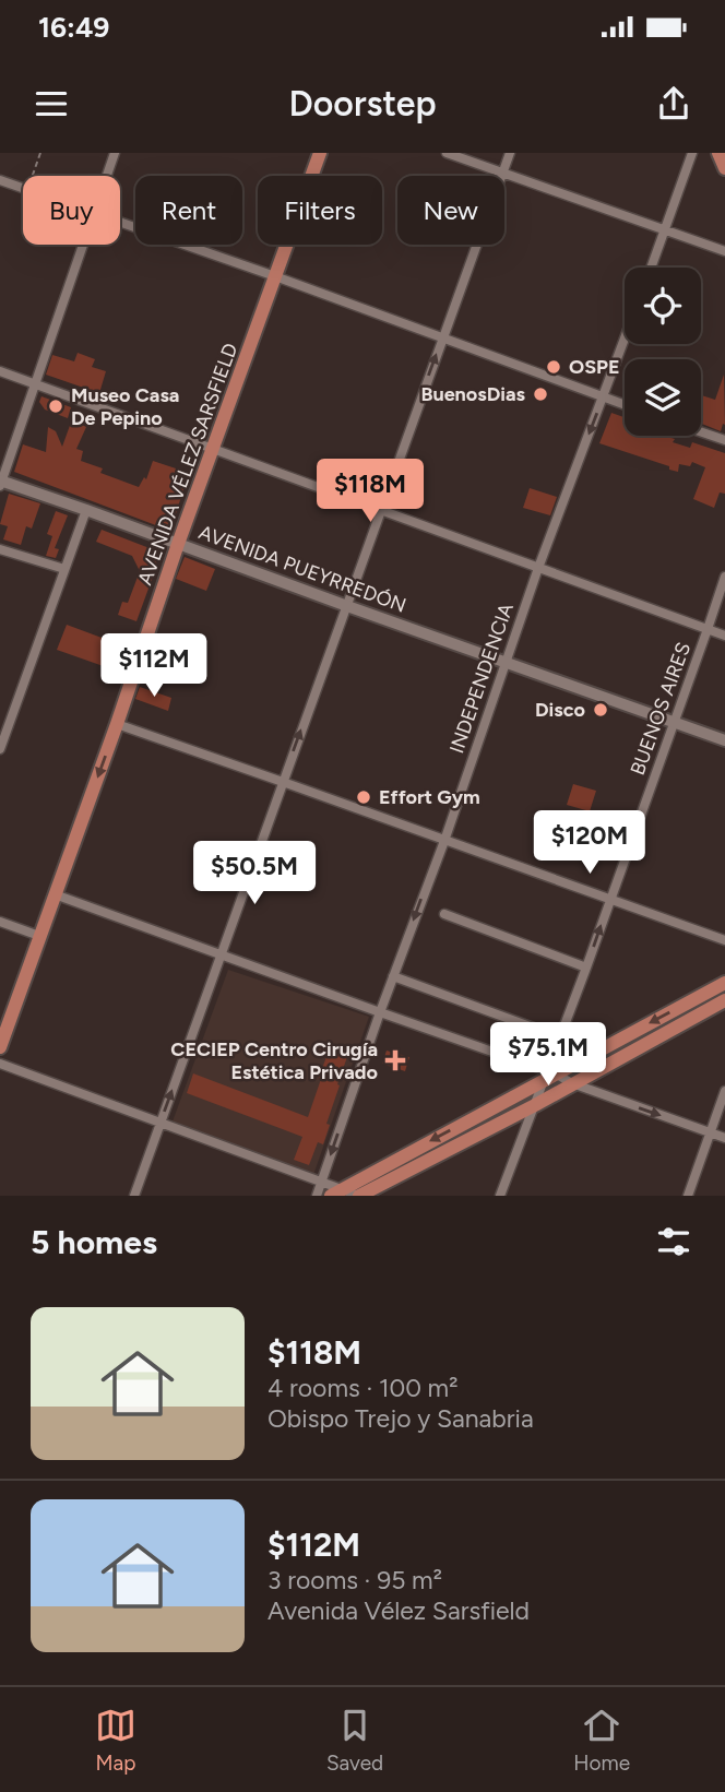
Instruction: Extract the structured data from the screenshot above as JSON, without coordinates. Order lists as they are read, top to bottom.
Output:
{
  "streets": {
    "main road": ["AVENIDA VÉLEZ SARSFIELD", "AVENIDA PUEYRREDÓN"],
    "street": ["INDEPENDENCIA", "BUENOS AIRES"]
  },
  "crossings": [
    ["AVENIDA VÉLEZ SARSFIELD", "AVENIDA PUEYRREDÓN"],
    ["AVENIDA PUEYRREDÓN", "INDEPENDENCIA"],
    ["AVENIDA PUEYRREDÓN", "BUENOS AIRES"]
  ],
  "one_way": ["INDEPENDENCIA"],
  "places": {
    "other": [
      "OSPE",
      "BuenosDias",
      "Museo Casa De Pepino",
      "Disco",
      "Effort Gym"
    ],
    "health": ["CECIEP Centro Cirugía Estética Privado"]
  },
  "page": {
    "status": "16:49",
    "header": "Doorstep",
    "chip": [
      "Buy",
      "Rent",
      "Filters",
      "New"
    ],
    "price": [
      "$118M",
      "$112M",
      "$120M",
      "$50.5M",
      "$75.1M"
    ],
    "heading": "5 homes",
    "list": [
      {
        "name": "$118M",
        "note": "4 rooms · 100 m² · Obispo Trejo y Sanabria"
      },
      {
        "name": "$112M",
        "note": "3 rooms · 95 m² · Avenida Vélez Sarsfield"
      }
    ],
    "tabs": ["Map", "Saved", "Home"]
  }
}
